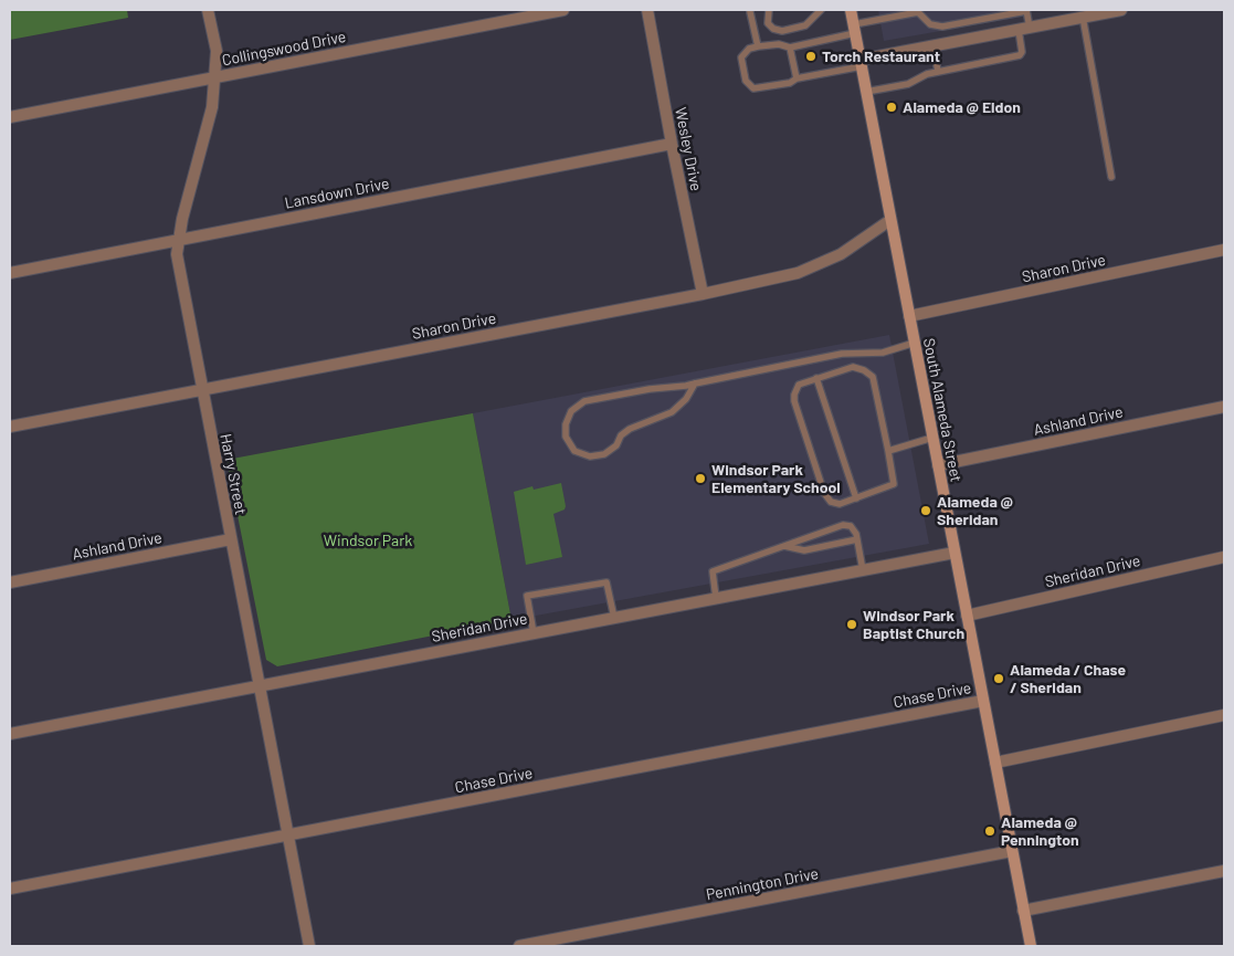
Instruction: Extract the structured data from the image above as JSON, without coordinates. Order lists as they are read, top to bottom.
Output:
{
  "streets": {
    "main road": ["South Alameda Street"],
    "street": [
      "Collingswood Drive",
      "Wesley Drive",
      "Lansdown Drive",
      "Sharon Drive",
      "Ashland Drive",
      "Harry Street",
      "Sheridan Drive",
      "Chase Drive",
      "Pennington Drive"
    ]
  },
  "crossings": [
    ["Collingswood Drive", "Harry Street"],
    ["Wesley Drive", "Lansdown Drive"],
    ["Wesley Drive", "Sharon Drive"],
    ["Lansdown Drive", "Harry Street"],
    ["Sharon Drive", "South Alameda Street"],
    ["Sharon Drive", "Harry Street"],
    ["South Alameda Street", "Ashland Drive"],
    ["South Alameda Street", "Sheridan Drive"],
    ["South Alameda Street", "Chase Drive"],
    ["South Alameda Street", "Pennington Drive"],
    ["Ashland Drive", "Harry Street"],
    ["Harry Street", "Sheridan Drive"],
    ["Harry Street", "Chase Drive"]
  ],
  "parks": ["Windsor Park"],
  "places": [
    "Torch Restaurant",
    "Alameda @ Eldon",
    "Windsor Park Elementary School",
    "Alameda @ Sheridan",
    "Windsor Park Baptist Church",
    "Alameda / Chase / Sheridan",
    "Alameda @ Pennington"
  ]
}
